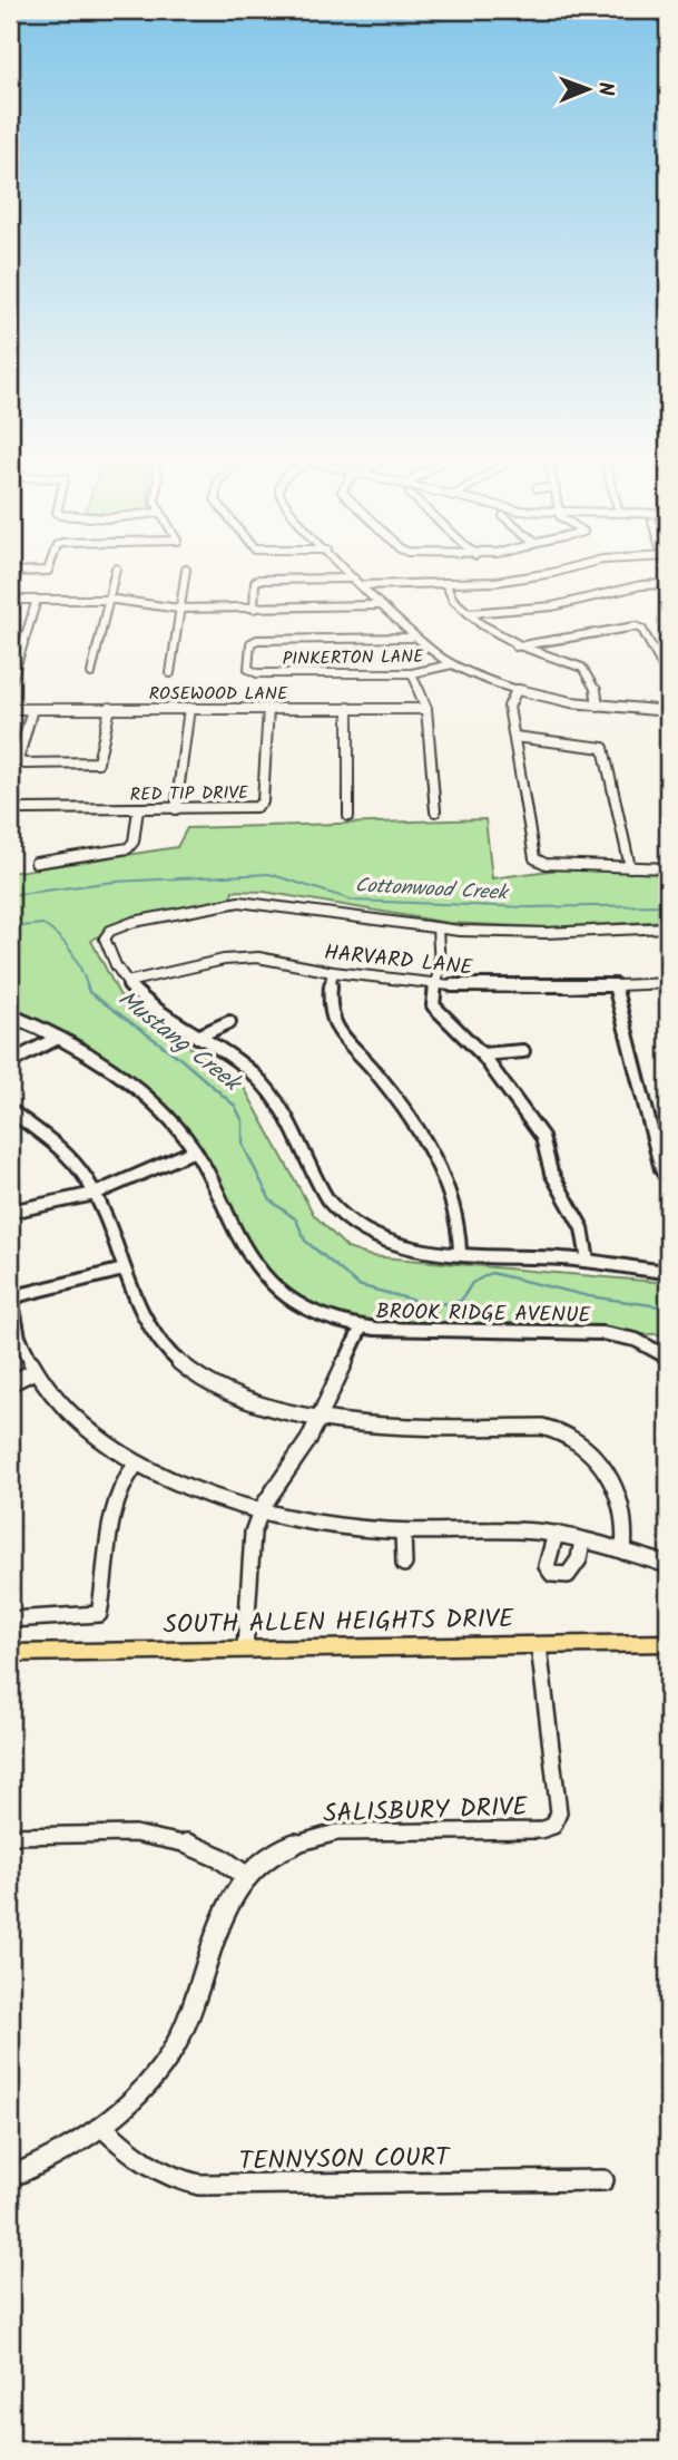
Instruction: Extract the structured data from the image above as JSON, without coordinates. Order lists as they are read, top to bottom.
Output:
{
  "streets": {
    "main road": ["SOUTH ALLEN HEIGHTS DRIVE"],
    "street": [
      "PINKERTON LANE",
      "ROSEWOOD LANE",
      "RED TIP DRIVE",
      "HARVARD LANE",
      "BROOK RIDGE AVENUE",
      "SALISBURY DRIVE",
      "TENNYSON COURT"
    ]
  },
  "crossings": [
    ["ROSEWOOD LANE", "RED TIP DRIVE"],
    ["SOUTH ALLEN HEIGHTS DRIVE", "SALISBURY DRIVE"],
    ["SALISBURY DRIVE", "TENNYSON COURT"]
  ],
  "water": ["Cottonwood Creek", "Mustang Creek"],
  "north": "right"
}
